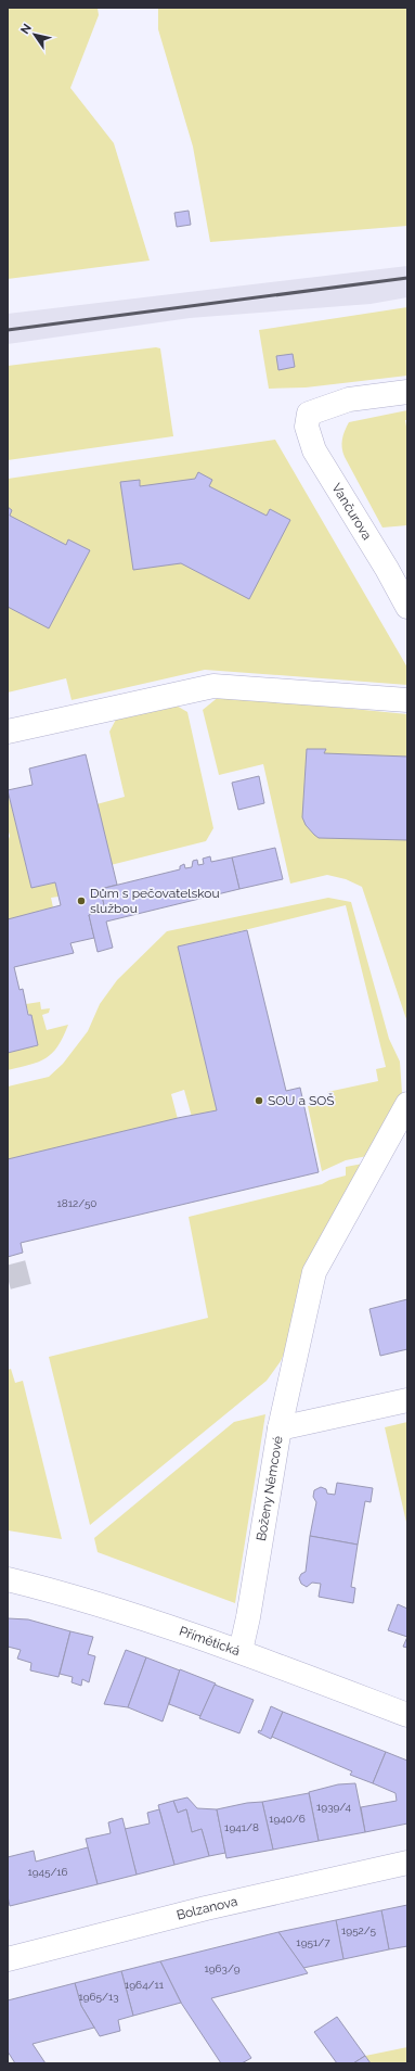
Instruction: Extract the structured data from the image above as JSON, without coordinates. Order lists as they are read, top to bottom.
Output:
{
  "streets": {
    "street": [
      "Vančurova",
      "Boženy Němcové",
      "Přímětická",
      "Bolzanova"
    ]
  },
  "crossings": [
    ["Boženy Němcové", "Přímětická"]
  ],
  "places": ["Dům s pečovatelskou službou", "SOU a SOŠ"],
  "house_numbers": [
    "1812/50",
    "1939/4",
    "1940/6",
    "1941/8",
    "1945/16",
    "1952/5",
    "1951/7",
    "1963/9",
    "1964/11",
    "1965/13"
  ],
  "north": "top left"
}
